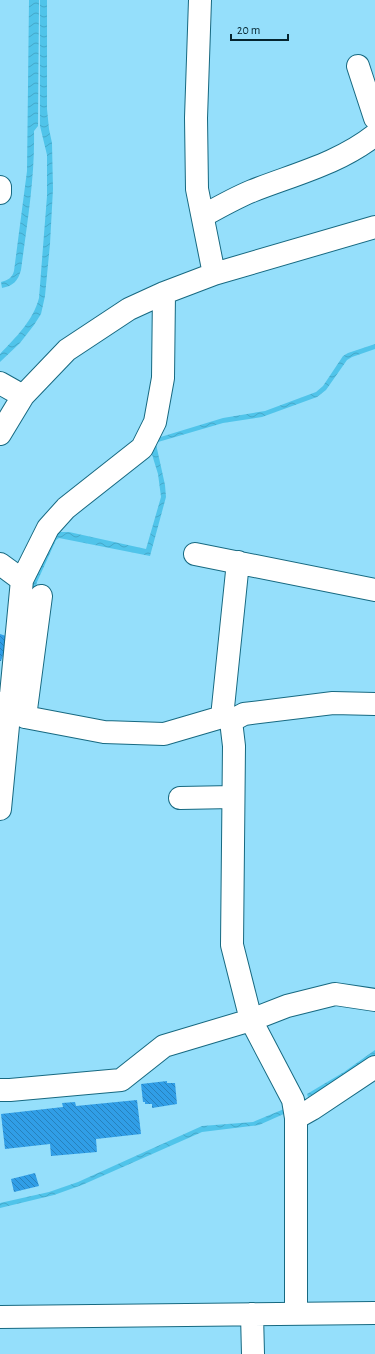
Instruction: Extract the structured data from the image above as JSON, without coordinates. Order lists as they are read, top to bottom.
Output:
{
  "scale_bar": "20 m"
}
